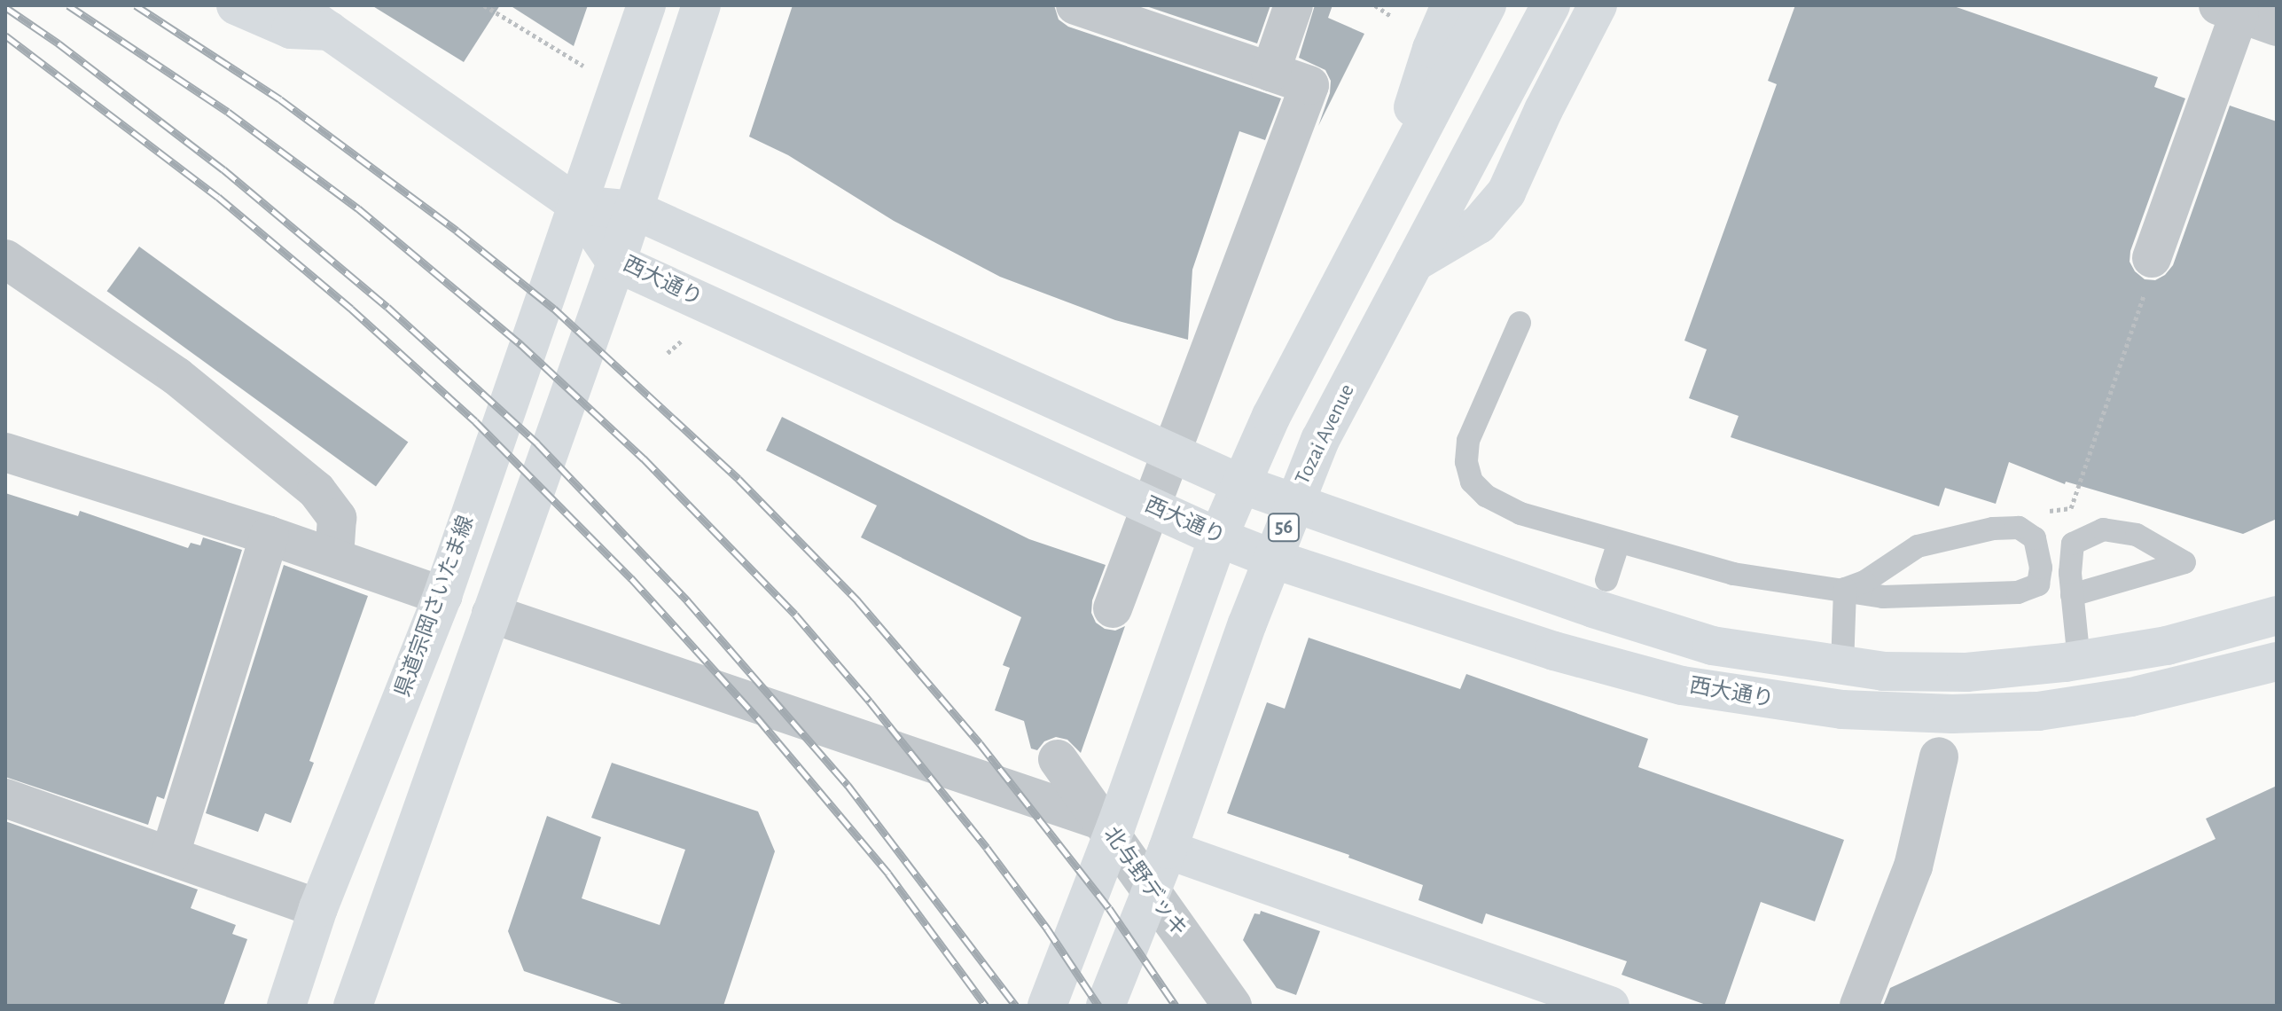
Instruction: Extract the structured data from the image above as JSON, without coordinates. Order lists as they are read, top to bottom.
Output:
{
  "streets": {
    "main road": [
      "西大通り",
      "Tozai Avenue",
      "56",
      "県道宗岡さいたま線"
    ],
    "street": ["北与野デッキ"]
  },
  "crossings": [
    ["西大通り", "Tozai Avenue"],
    ["西大通り", "県道宗岡さいたま線"]
  ]
}
